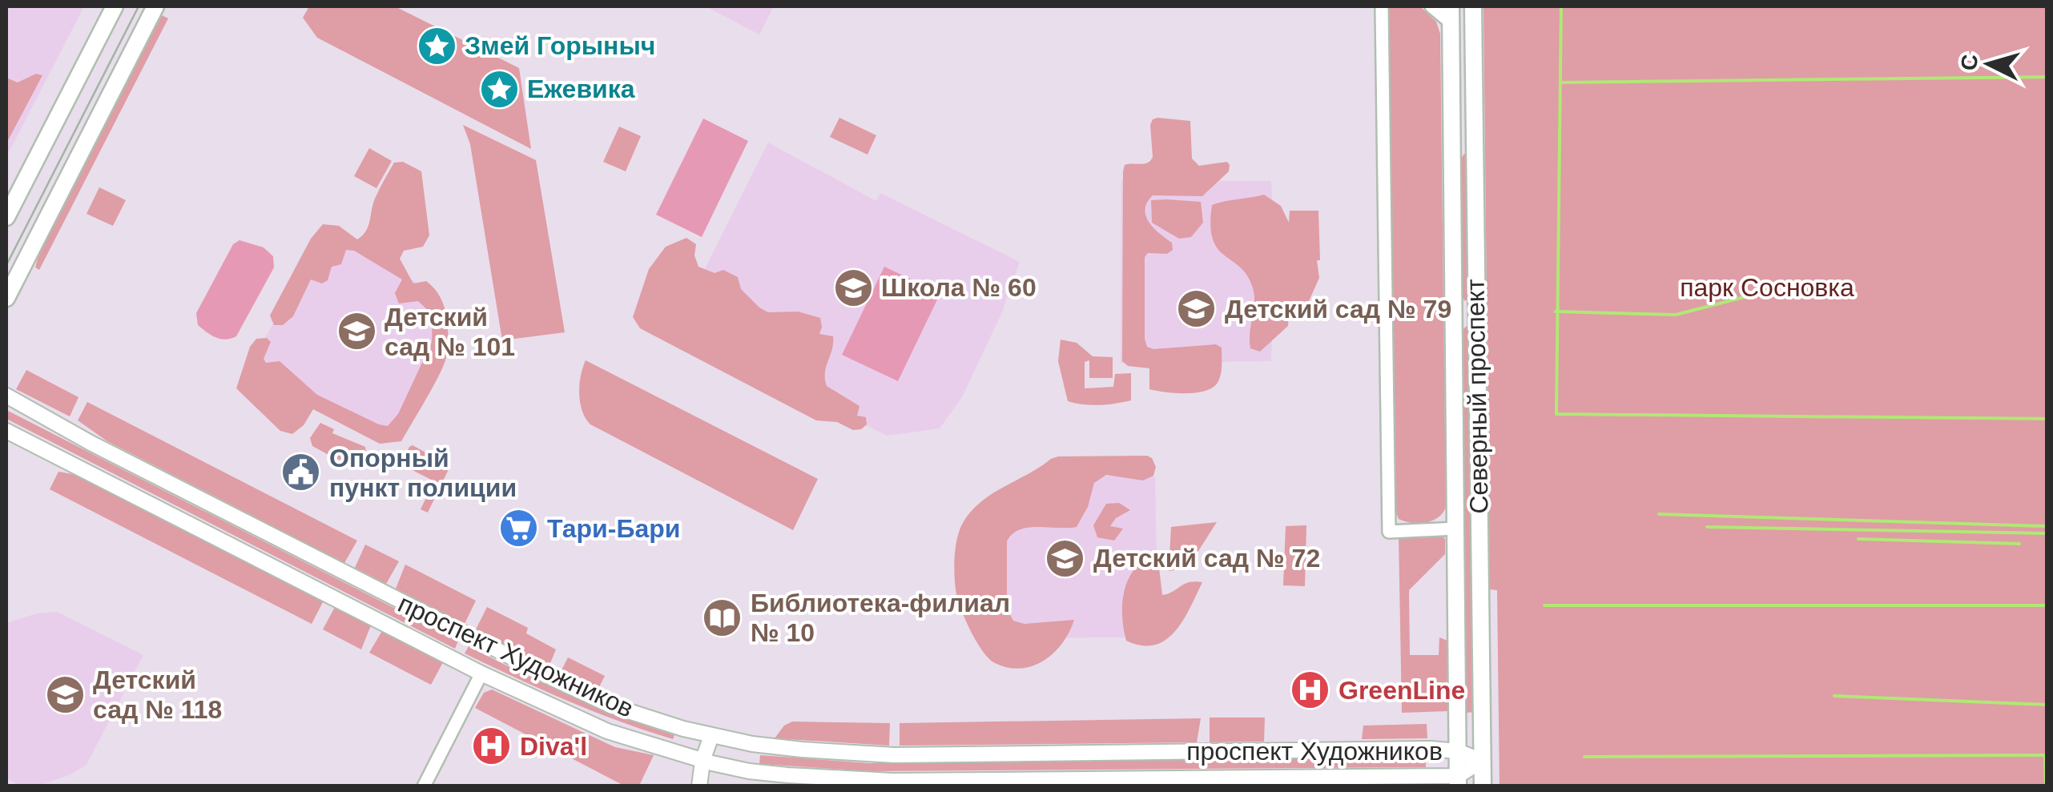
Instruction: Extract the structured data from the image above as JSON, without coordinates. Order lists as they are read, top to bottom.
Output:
{
  "streets": {
    "main road": ["Северный проспект"],
    "street": ["проспект Художников"]
  },
  "crossings": [
    ["Северный проспект", "проспект Художников"]
  ],
  "parks": ["парк Сосновка"],
  "places": {
    "place": ["Змей Горыныч", "Ежевика"],
    "school or university": [
      "Школа № 60",
      "Детский сад № 79",
      "Детский сад № 101",
      "Детский сад № 72",
      "Детский сад № 118"
    ],
    "public building": ["Опорный пункт полиции"],
    "supermarket": ["Тари-Бари"],
    "library": ["Библиотека-филиал № 10"],
    "hospital": ["GreenLine", "Diva'l"]
  },
  "north": "left"
}
